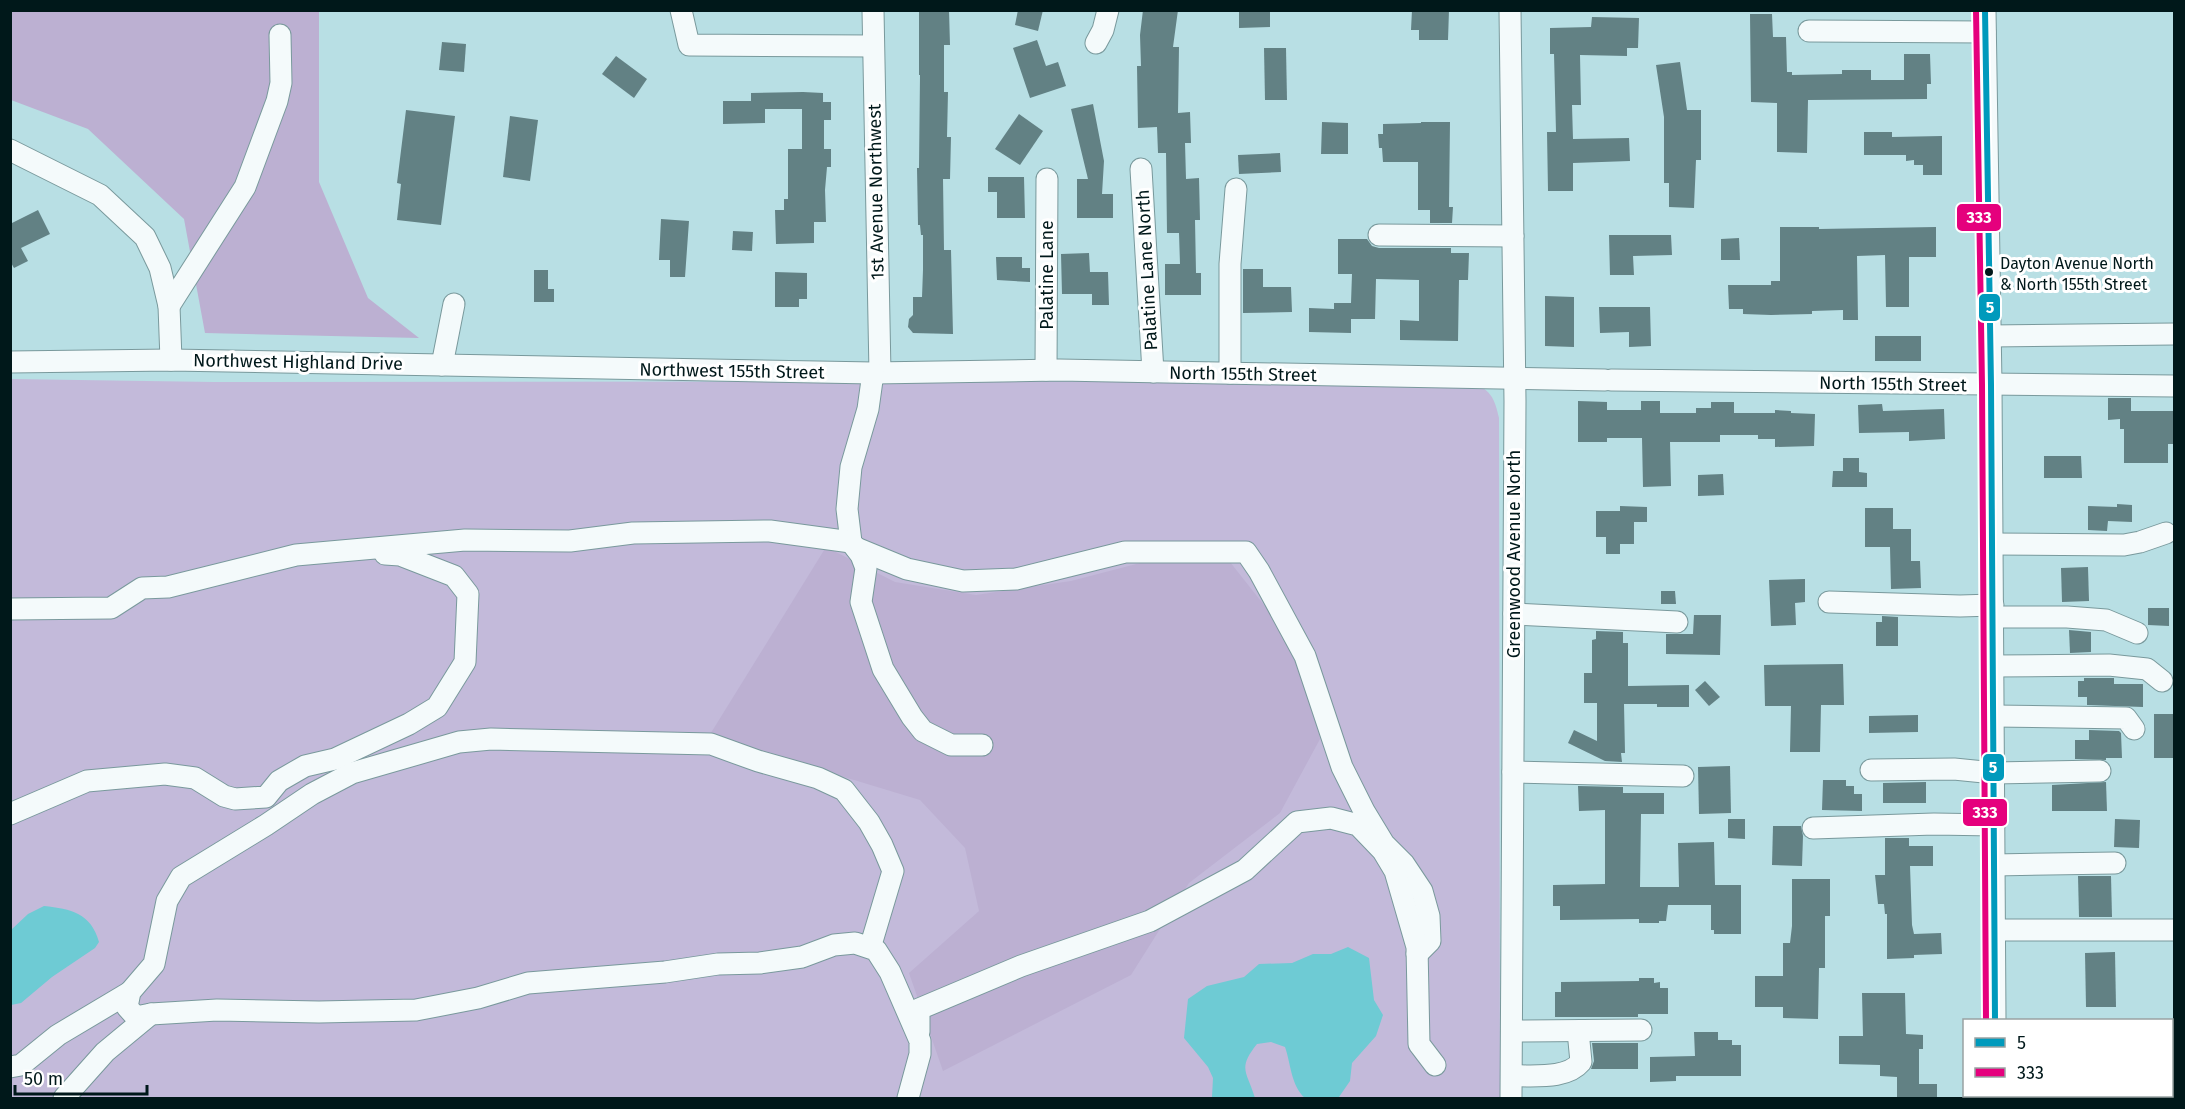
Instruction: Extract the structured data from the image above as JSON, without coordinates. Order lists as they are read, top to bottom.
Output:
{
  "streets": {
    "street": [
      "1st Avenue Northwest",
      "Palatine Lane North",
      "Palatine Lane",
      "Northwest Highland Drive",
      "Northwest 155th Street",
      "North 155th Street",
      "Greenwood Avenue North"
    ]
  },
  "crossings": [
    ["1st Avenue Northwest", "Northwest 155th Street"],
    ["1st Avenue Northwest", "North 155th Street"],
    ["Palatine Lane North", "North 155th Street"],
    ["Palatine Lane", "North 155th Street"],
    ["Northwest Highland Drive", "Northwest 155th Street"],
    ["Northwest 155th Street", "North 155th Street"],
    ["North 155th Street", "Greenwood Avenue North"]
  ],
  "places": ["Dayton Avenue North & North 155th Street"],
  "lines": ["transit line 5", "transit line 333"],
  "legend": ["5", "333"],
  "scale_bar": "50 m"
}
